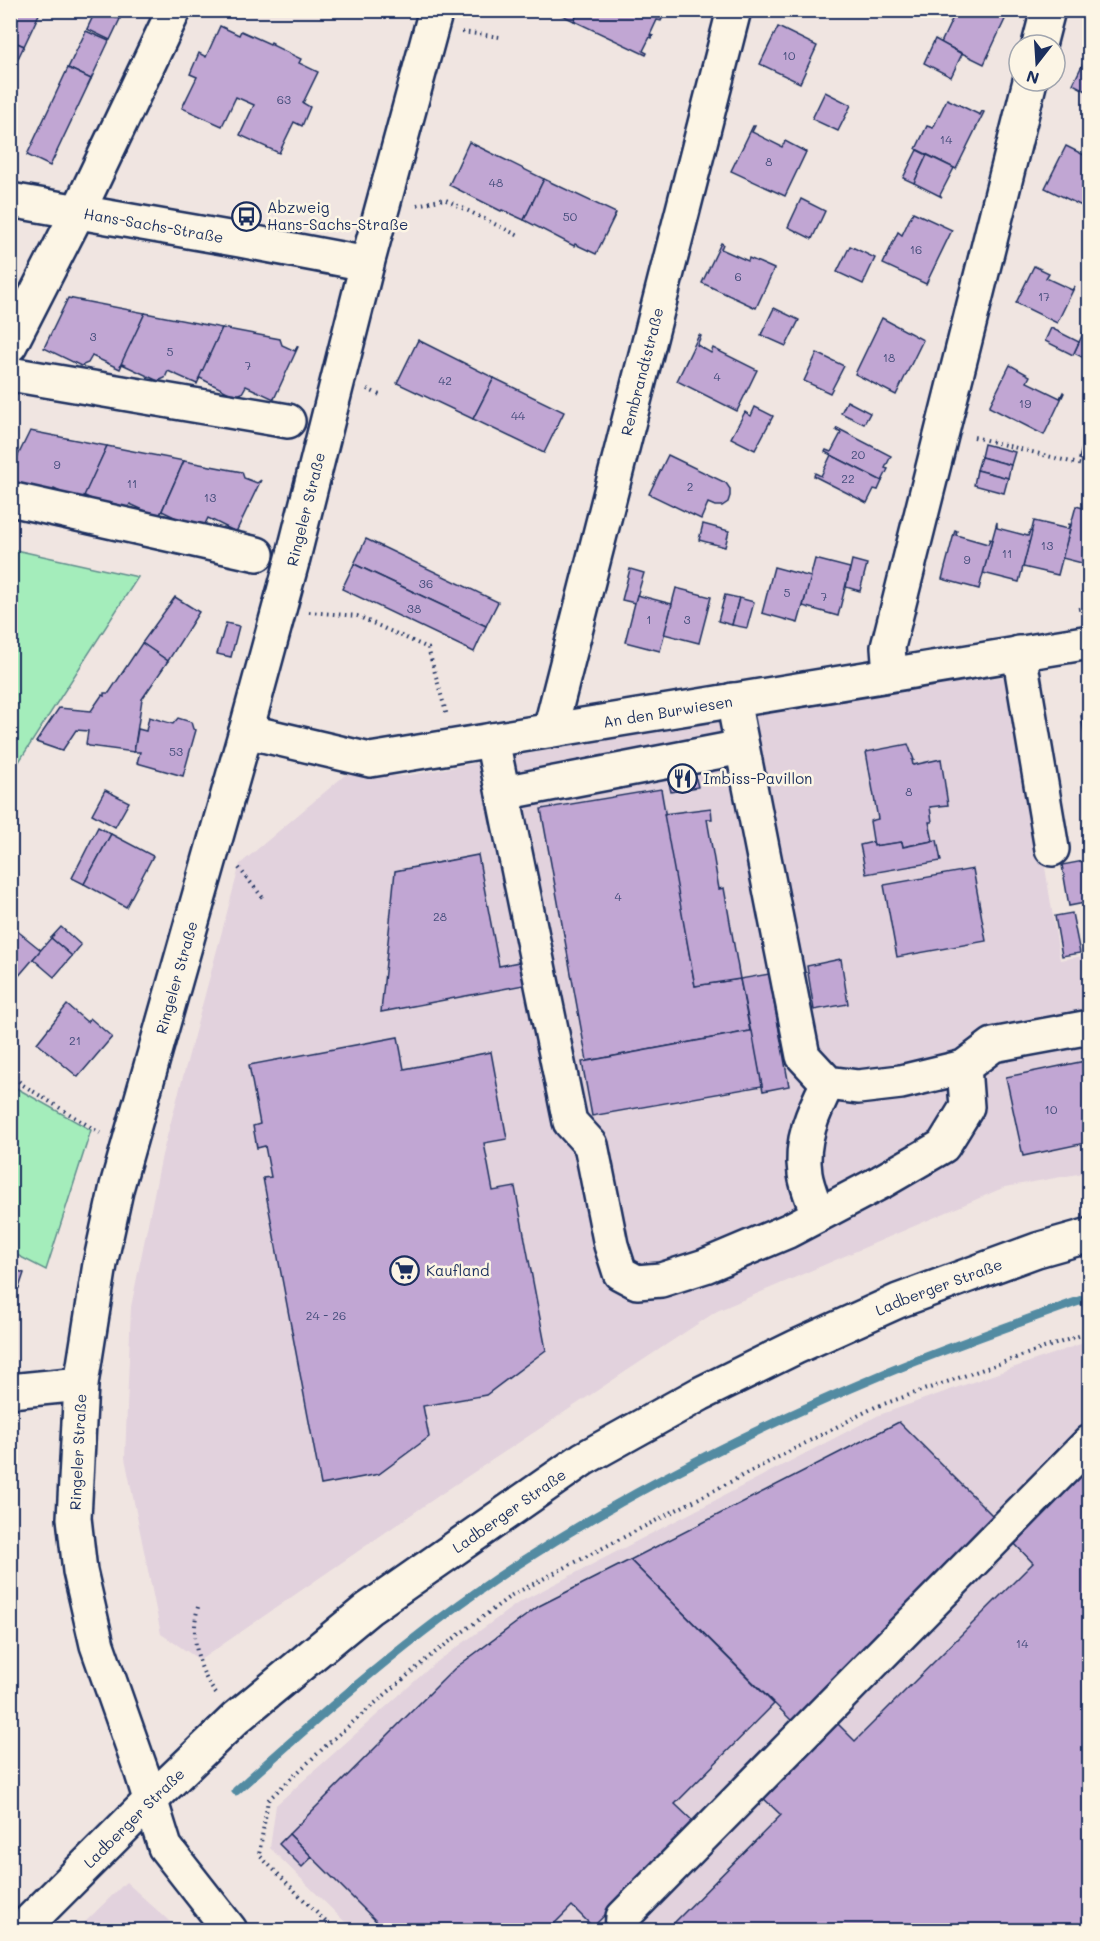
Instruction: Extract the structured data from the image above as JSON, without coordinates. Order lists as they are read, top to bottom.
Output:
{
  "streets": {
    "street": [
      "Hans-Sachs-Straße",
      "Rembrandtstraße",
      "Ringeler Straße",
      "An den Burwiesen",
      "Ladberger Straße"
    ]
  },
  "crossings": [
    ["Hans-Sachs-Straße", "Ringeler Straße"],
    ["Rembrandtstraße", "An den Burwiesen"],
    ["Ringeler Straße", "An den Burwiesen"],
    ["Ringeler Straße", "Ladberger Straße"]
  ],
  "places": {
    "bus stop": ["Abzweig Hans-Sachs-Straße"],
    "restaurant": ["Imbiss-Pavillon"],
    "supermarket": ["Kaufland"]
  },
  "house_numbers": [
    "10",
    "63",
    "14",
    "8",
    "48",
    "50",
    "16",
    "6",
    "17",
    "3",
    "5",
    "18",
    "7",
    "4",
    "42",
    "19",
    "44",
    "20",
    "9",
    "22",
    "11",
    "2",
    "13",
    "13",
    "11",
    "9",
    "36",
    "5",
    "7",
    "38",
    "1",
    "3",
    "53",
    "8",
    "4",
    "28",
    "21",
    "10",
    "24 - 26",
    "14"
  ],
  "north": "bottom"
}
